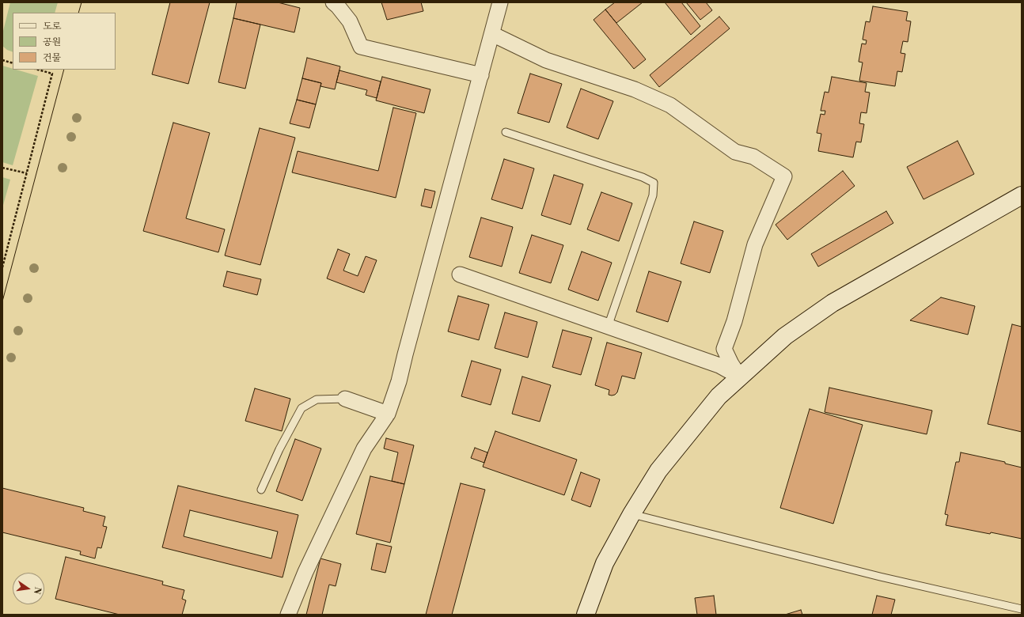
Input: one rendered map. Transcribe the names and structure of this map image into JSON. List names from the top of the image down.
{
  "legend": ["도로", "공원", "건물"],
  "north": "right"
}
